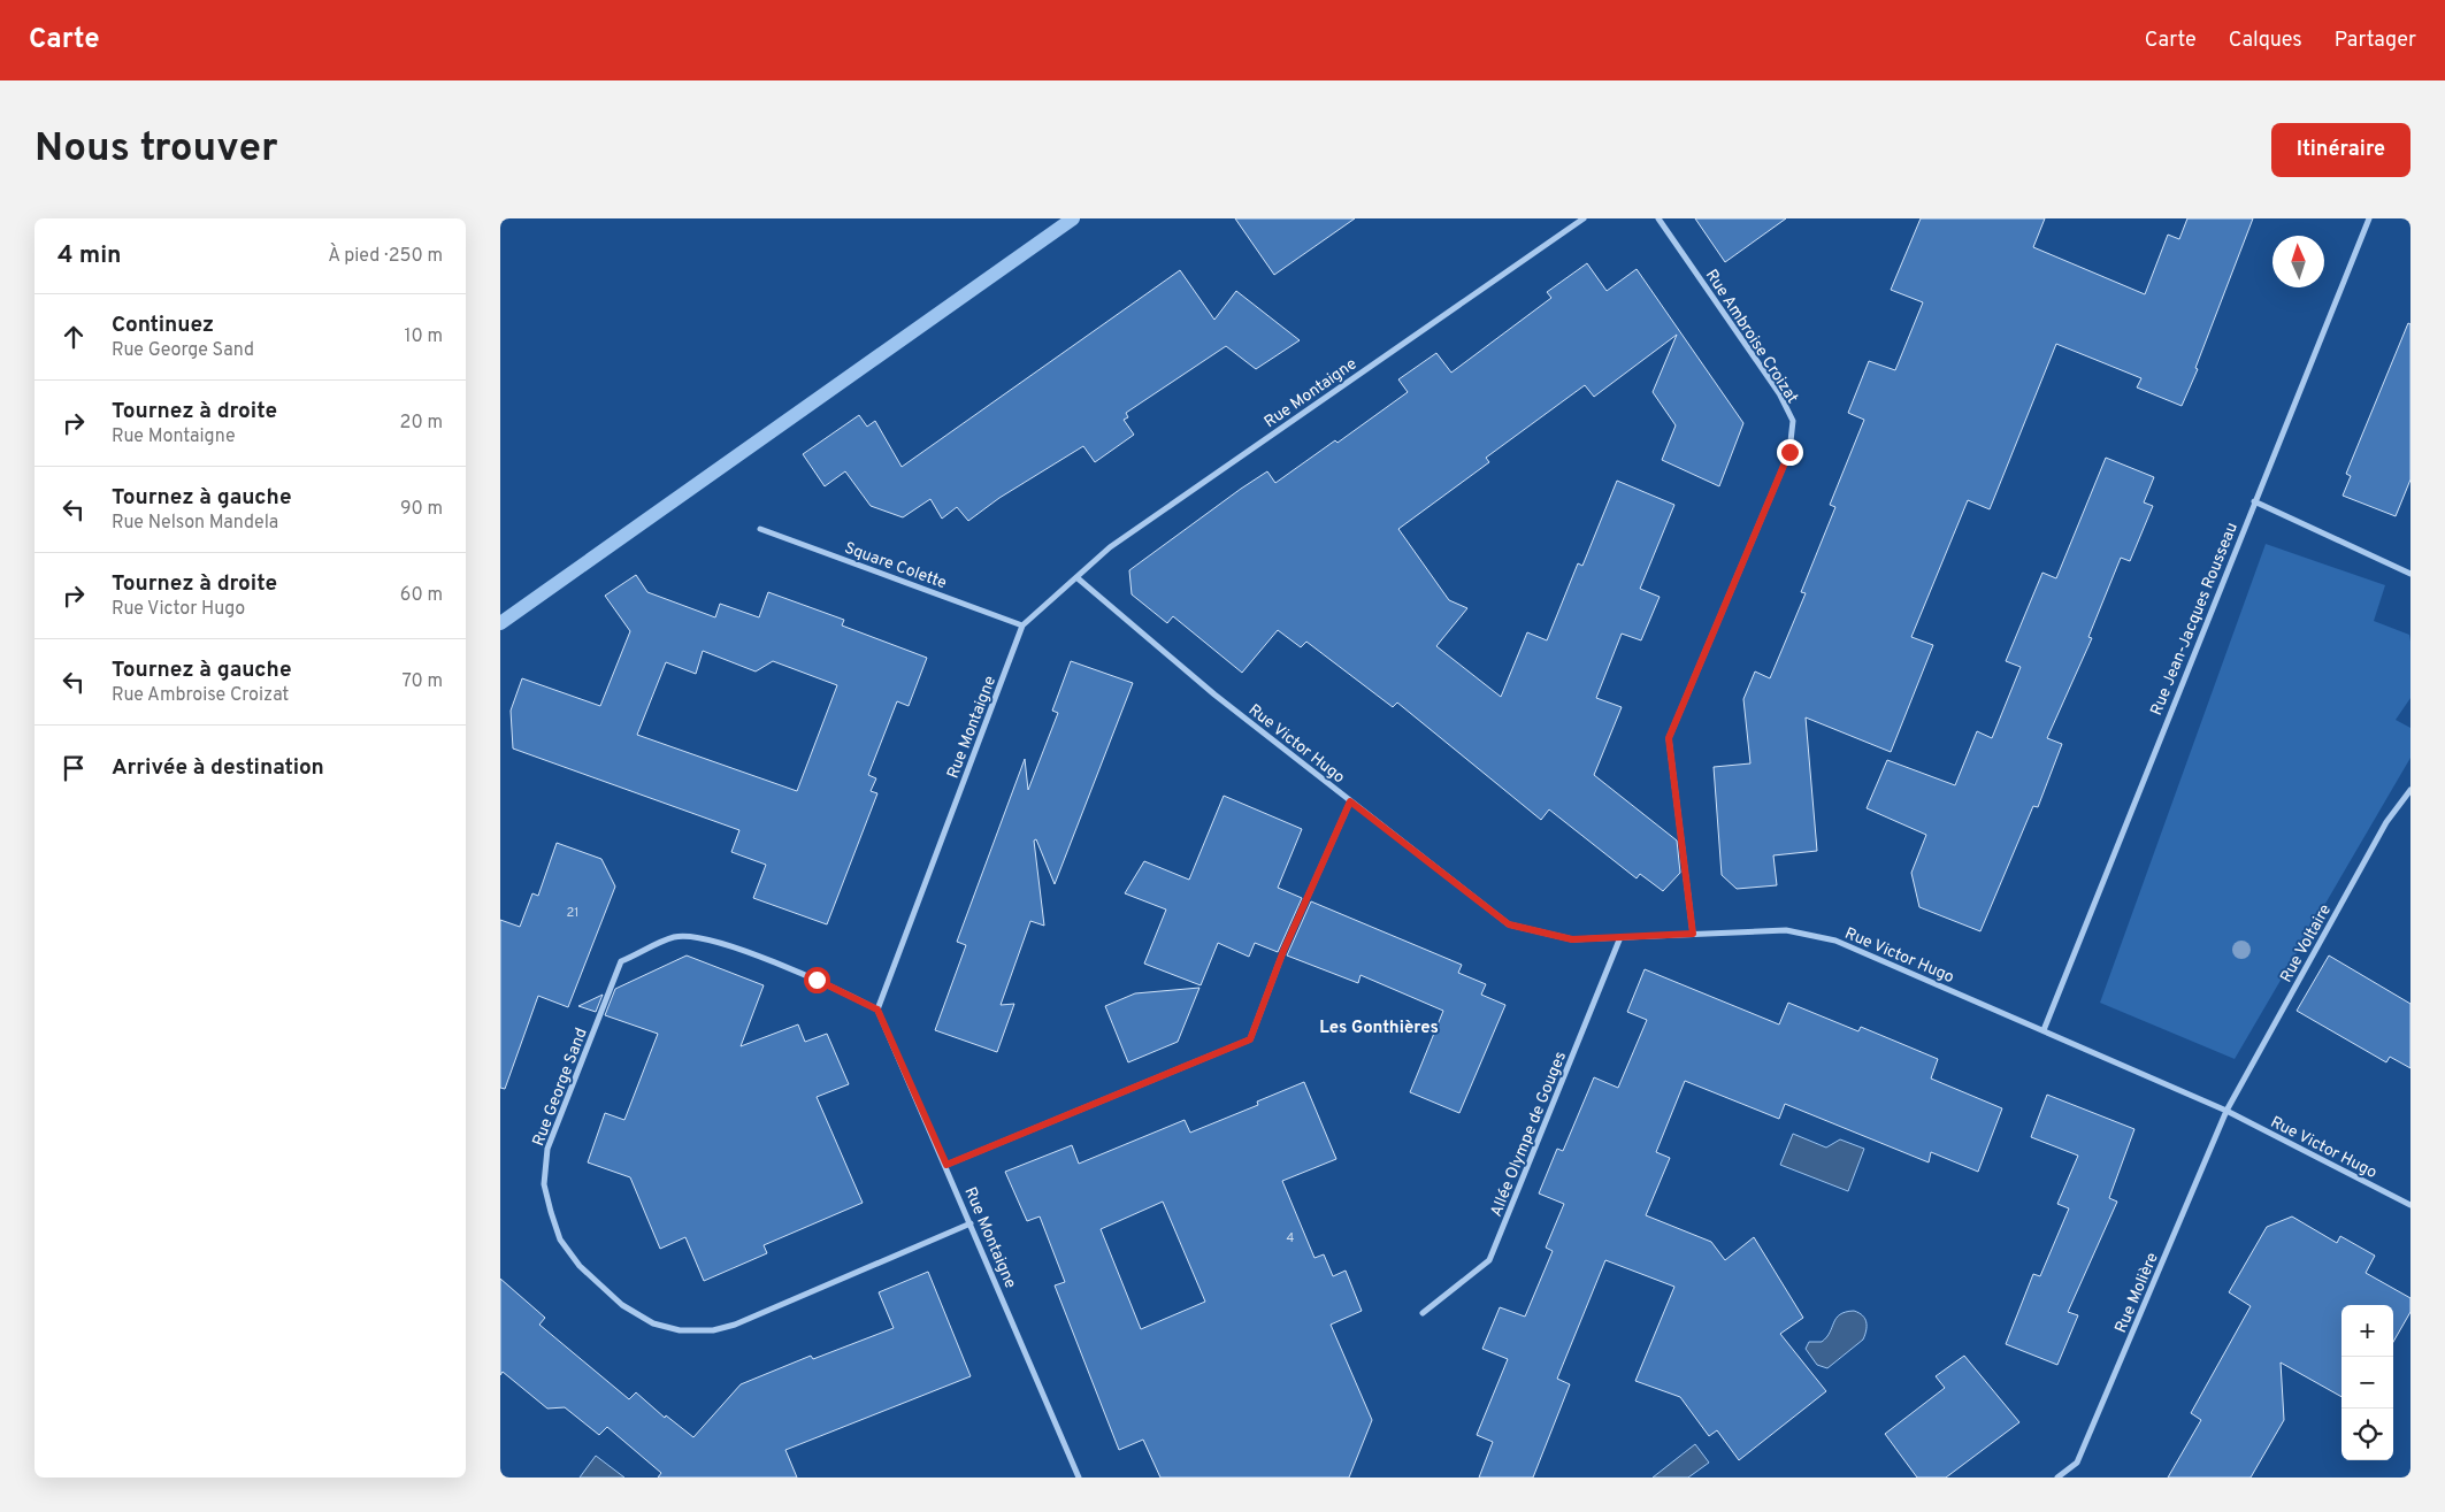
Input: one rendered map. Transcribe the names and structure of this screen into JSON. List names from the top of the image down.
{
  "streets": {
    "street": [
      "Rue Ambroise Croizat",
      "Rue Montaigne",
      "Square Colette",
      "Rue Jean-Jacques Rousseau",
      "Rue Victor Hugo",
      "Rue Voltaire",
      "Rue George Sand",
      "Allée Olympe de Gouges",
      "Rue Molière"
    ]
  },
  "crossings": [
    ["Rue Ambroise Croizat", "Rue Victor Hugo"],
    ["Rue Montaigne", "Square Colette"],
    ["Rue Montaigne", "Rue Victor Hugo"],
    ["Rue Montaigne", "Rue George Sand"],
    ["Rue Jean-Jacques Rousseau", "Rue Victor Hugo"],
    ["Rue Victor Hugo", "Rue Voltaire"],
    ["Rue Victor Hugo", "Allée Olympe de Gouges"],
    ["Rue Victor Hugo", "Rue Molière"],
    ["Rue Voltaire", "Rue Molière"]
  ],
  "districts": ["Les Gonthières"],
  "house_numbers": ["21", "4"],
  "north": "top",
  "page": {
    "header": "Carte",
    "nav": ["Carte", "Calques", "Partager"],
    "buttons": "Itinéraire",
    "title": "Nous trouver",
    "heading": ["4 min", "À pied · 250 m"],
    "list": [
      ["Continuez", "Rue George Sand", "10 m"],
      ["Tournez à droite", "Rue Montaigne", "20 m"],
      ["Tournez à gauche", "Rue Nelson Mandela", "90 m"],
      ["Tournez à droite", "Rue Victor Hugo", "60 m"],
      ["Tournez à gauche", "Rue Ambroise Croizat", "70 m"],
      "Arrivée à destination"
    ],
    "map_buttons": ["+", "−"]
  }
}
